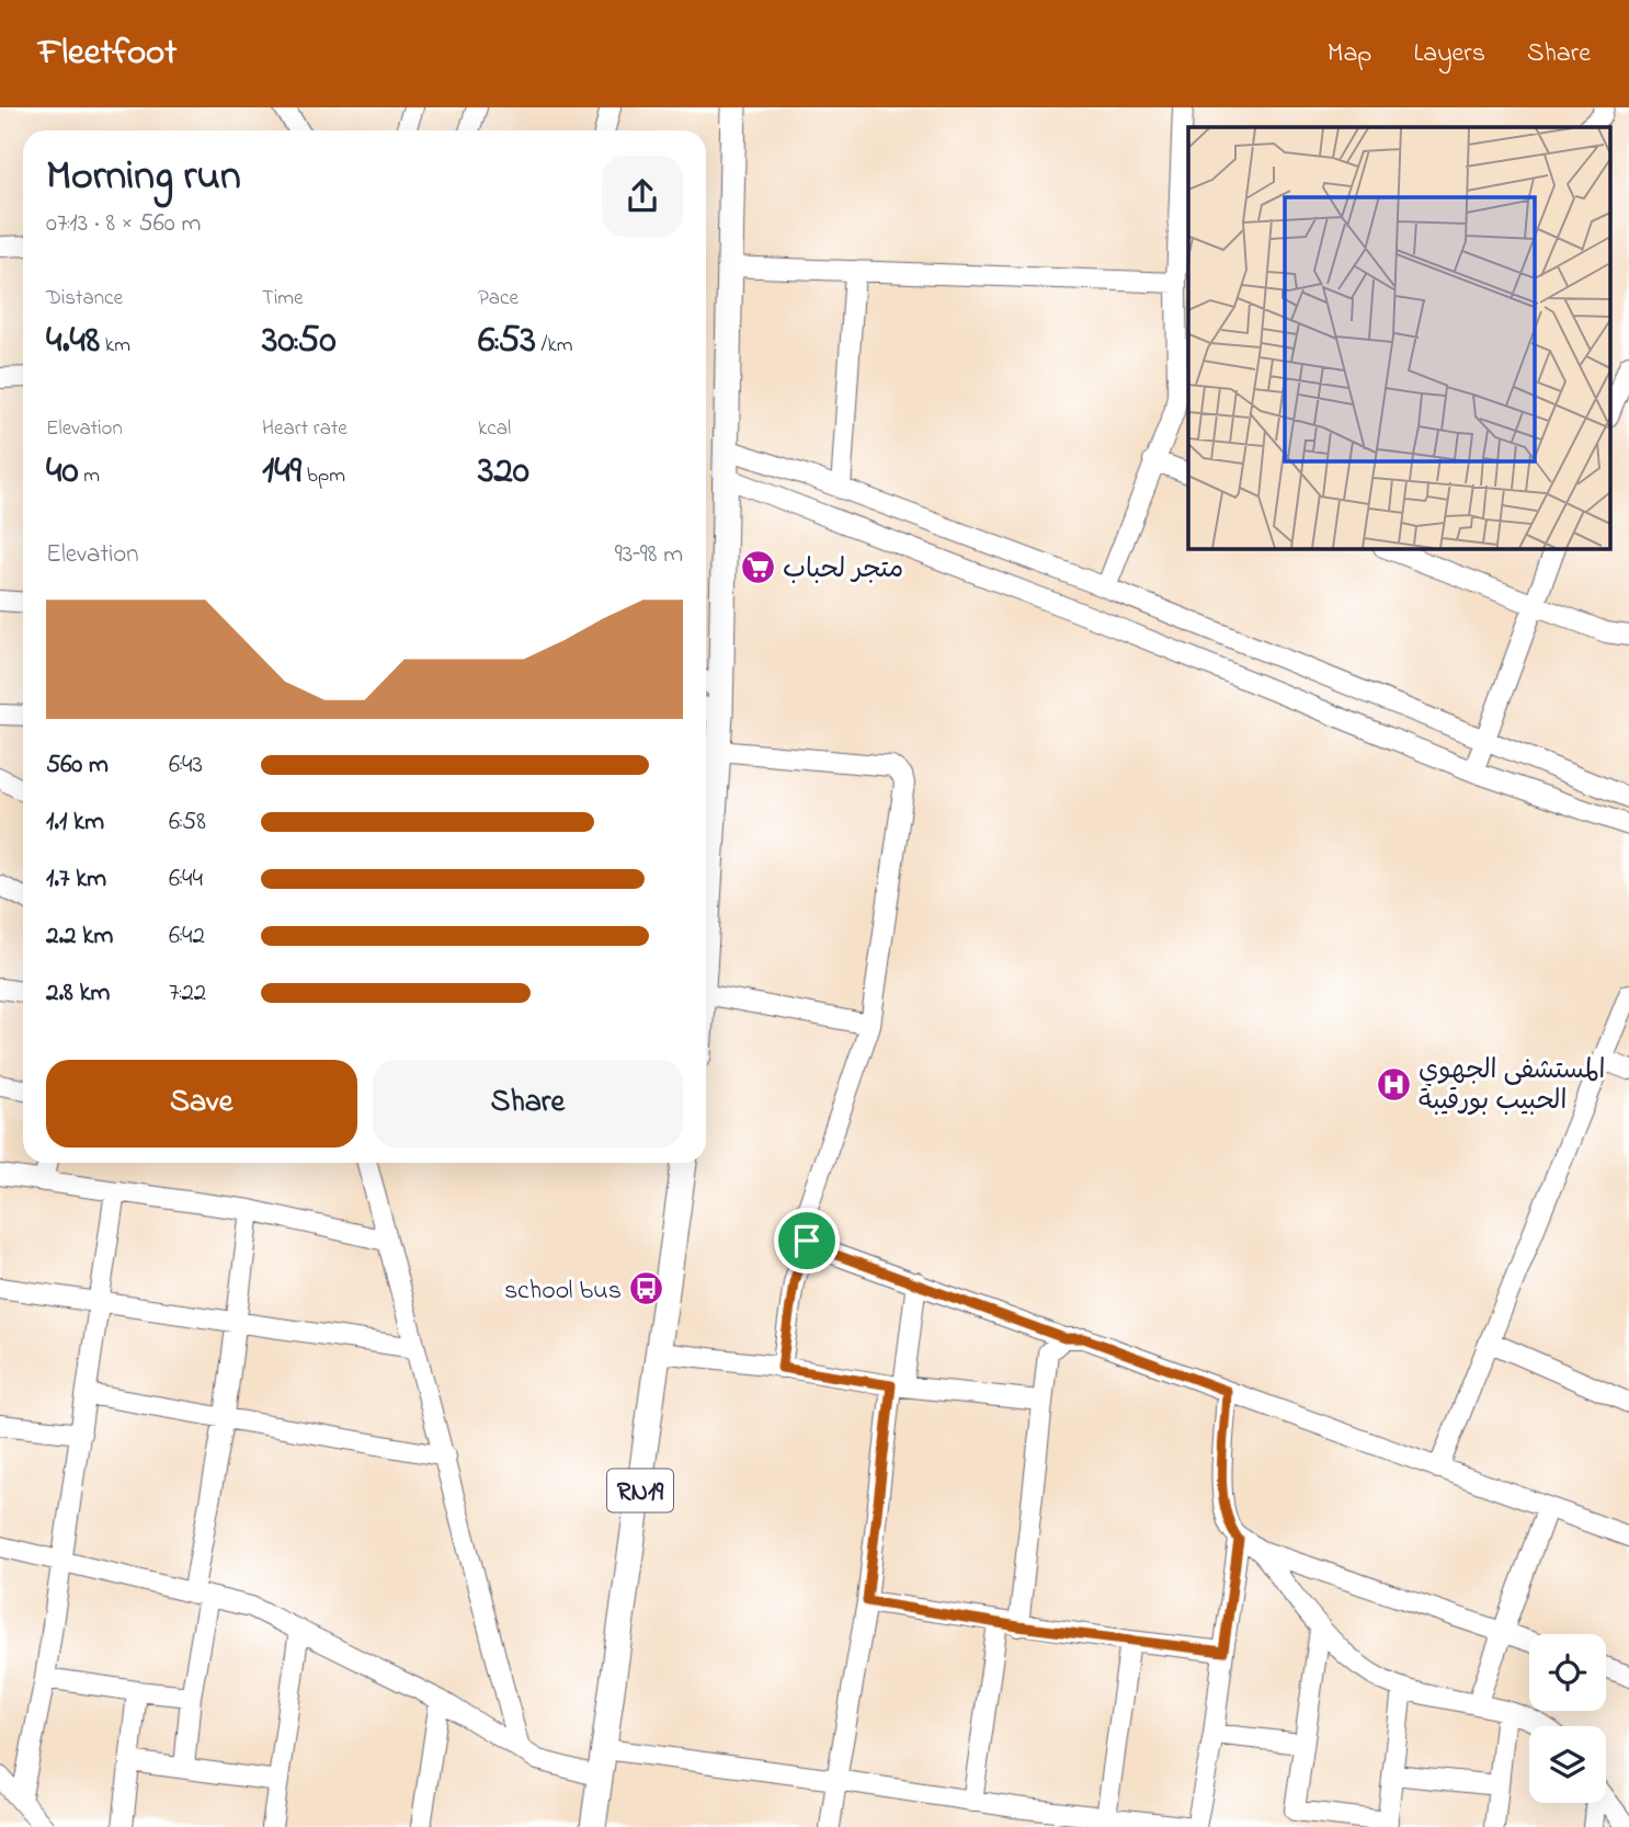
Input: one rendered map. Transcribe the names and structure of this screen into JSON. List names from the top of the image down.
{
  "streets": {
    "main road": ["RN19"]
  },
  "places": {
    "supermarket": ["متجر لحباب"],
    "hospital": ["المستشفى الجهوي الحبيب بورقيبة"],
    "bus stop": ["school bus"]
  },
  "page": {
    "header": "Fleetfoot",
    "nav": ["Map", "Layers", "Share"],
    "heading": ["Morning run", "07:13 · 8 × 560 m"],
    "stats": [
      ["Distance", "4.48 km"],
      ["Time", "30:50"],
      ["Pace", "6:53 /km"],
      ["Elevation", "40 m"],
      ["Heart rate", "149 bpm"],
      ["kcal", "320"]
    ],
    "chart": ["Elevation", "93–98 m"],
    "list": [
      {
        "name": "560 m",
        "note": "6:43"
      },
      {
        "name": "1.1 km",
        "note": "6:58"
      },
      {
        "name": "1.7 km",
        "note": "6:44"
      },
      {
        "name": "2.2 km",
        "note": "6:42"
      },
      {
        "name": "2.8 km",
        "note": "7:22"
      }
    ],
    "buttons": ["Save", "Share"]
  }
}
